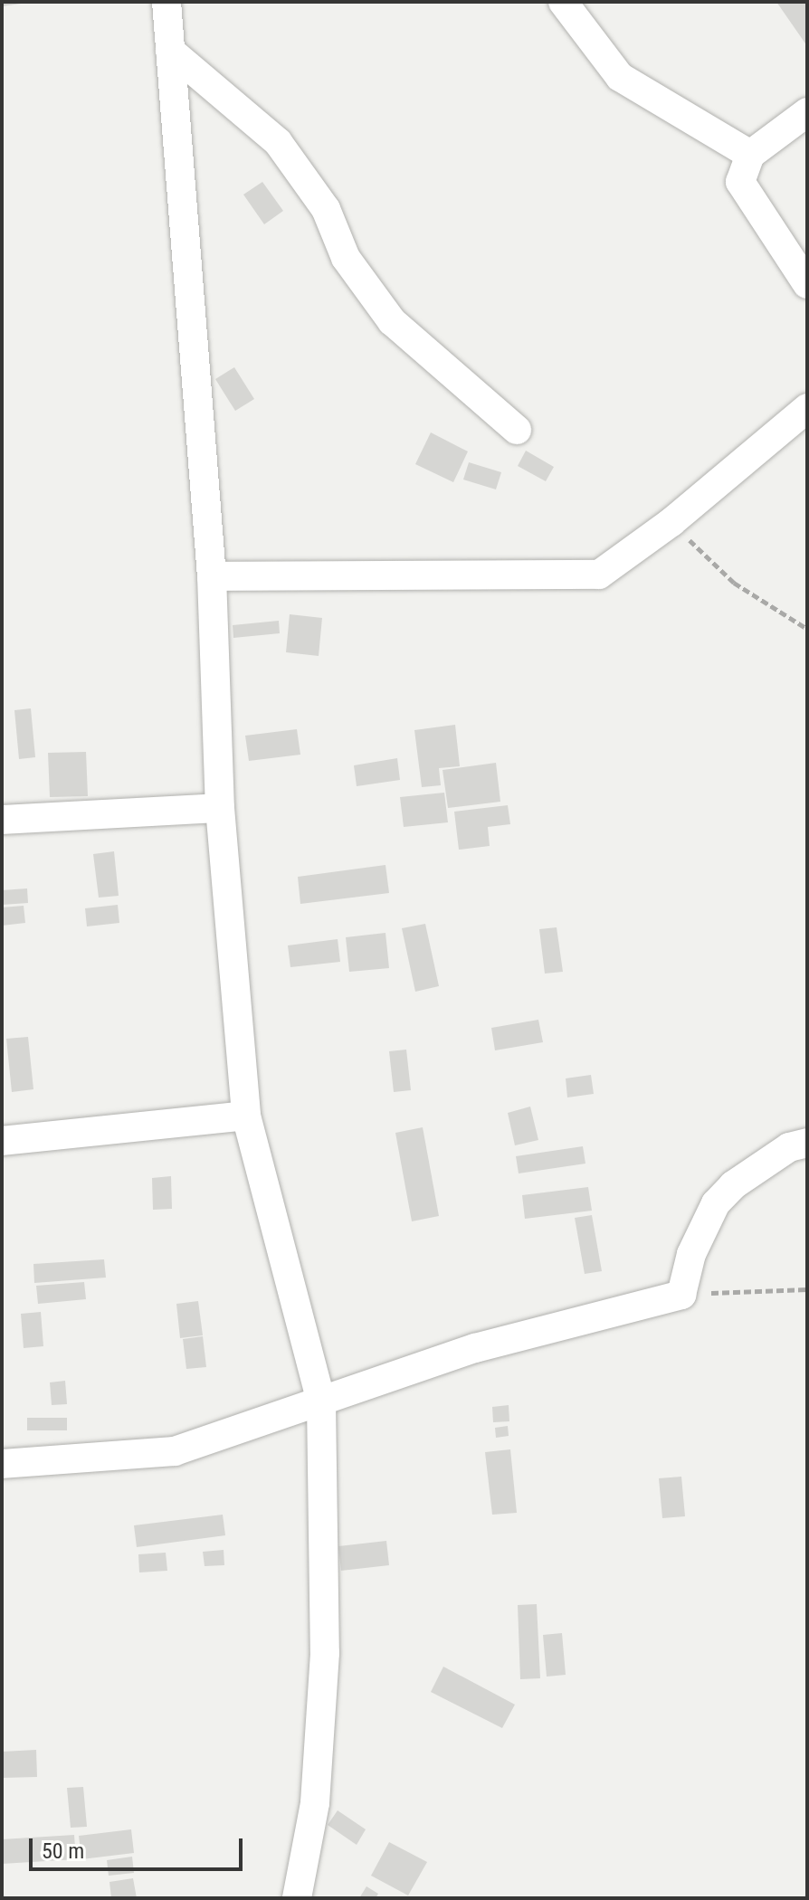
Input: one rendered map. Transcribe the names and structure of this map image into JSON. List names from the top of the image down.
{
  "scale_bar": "50 m"
}
